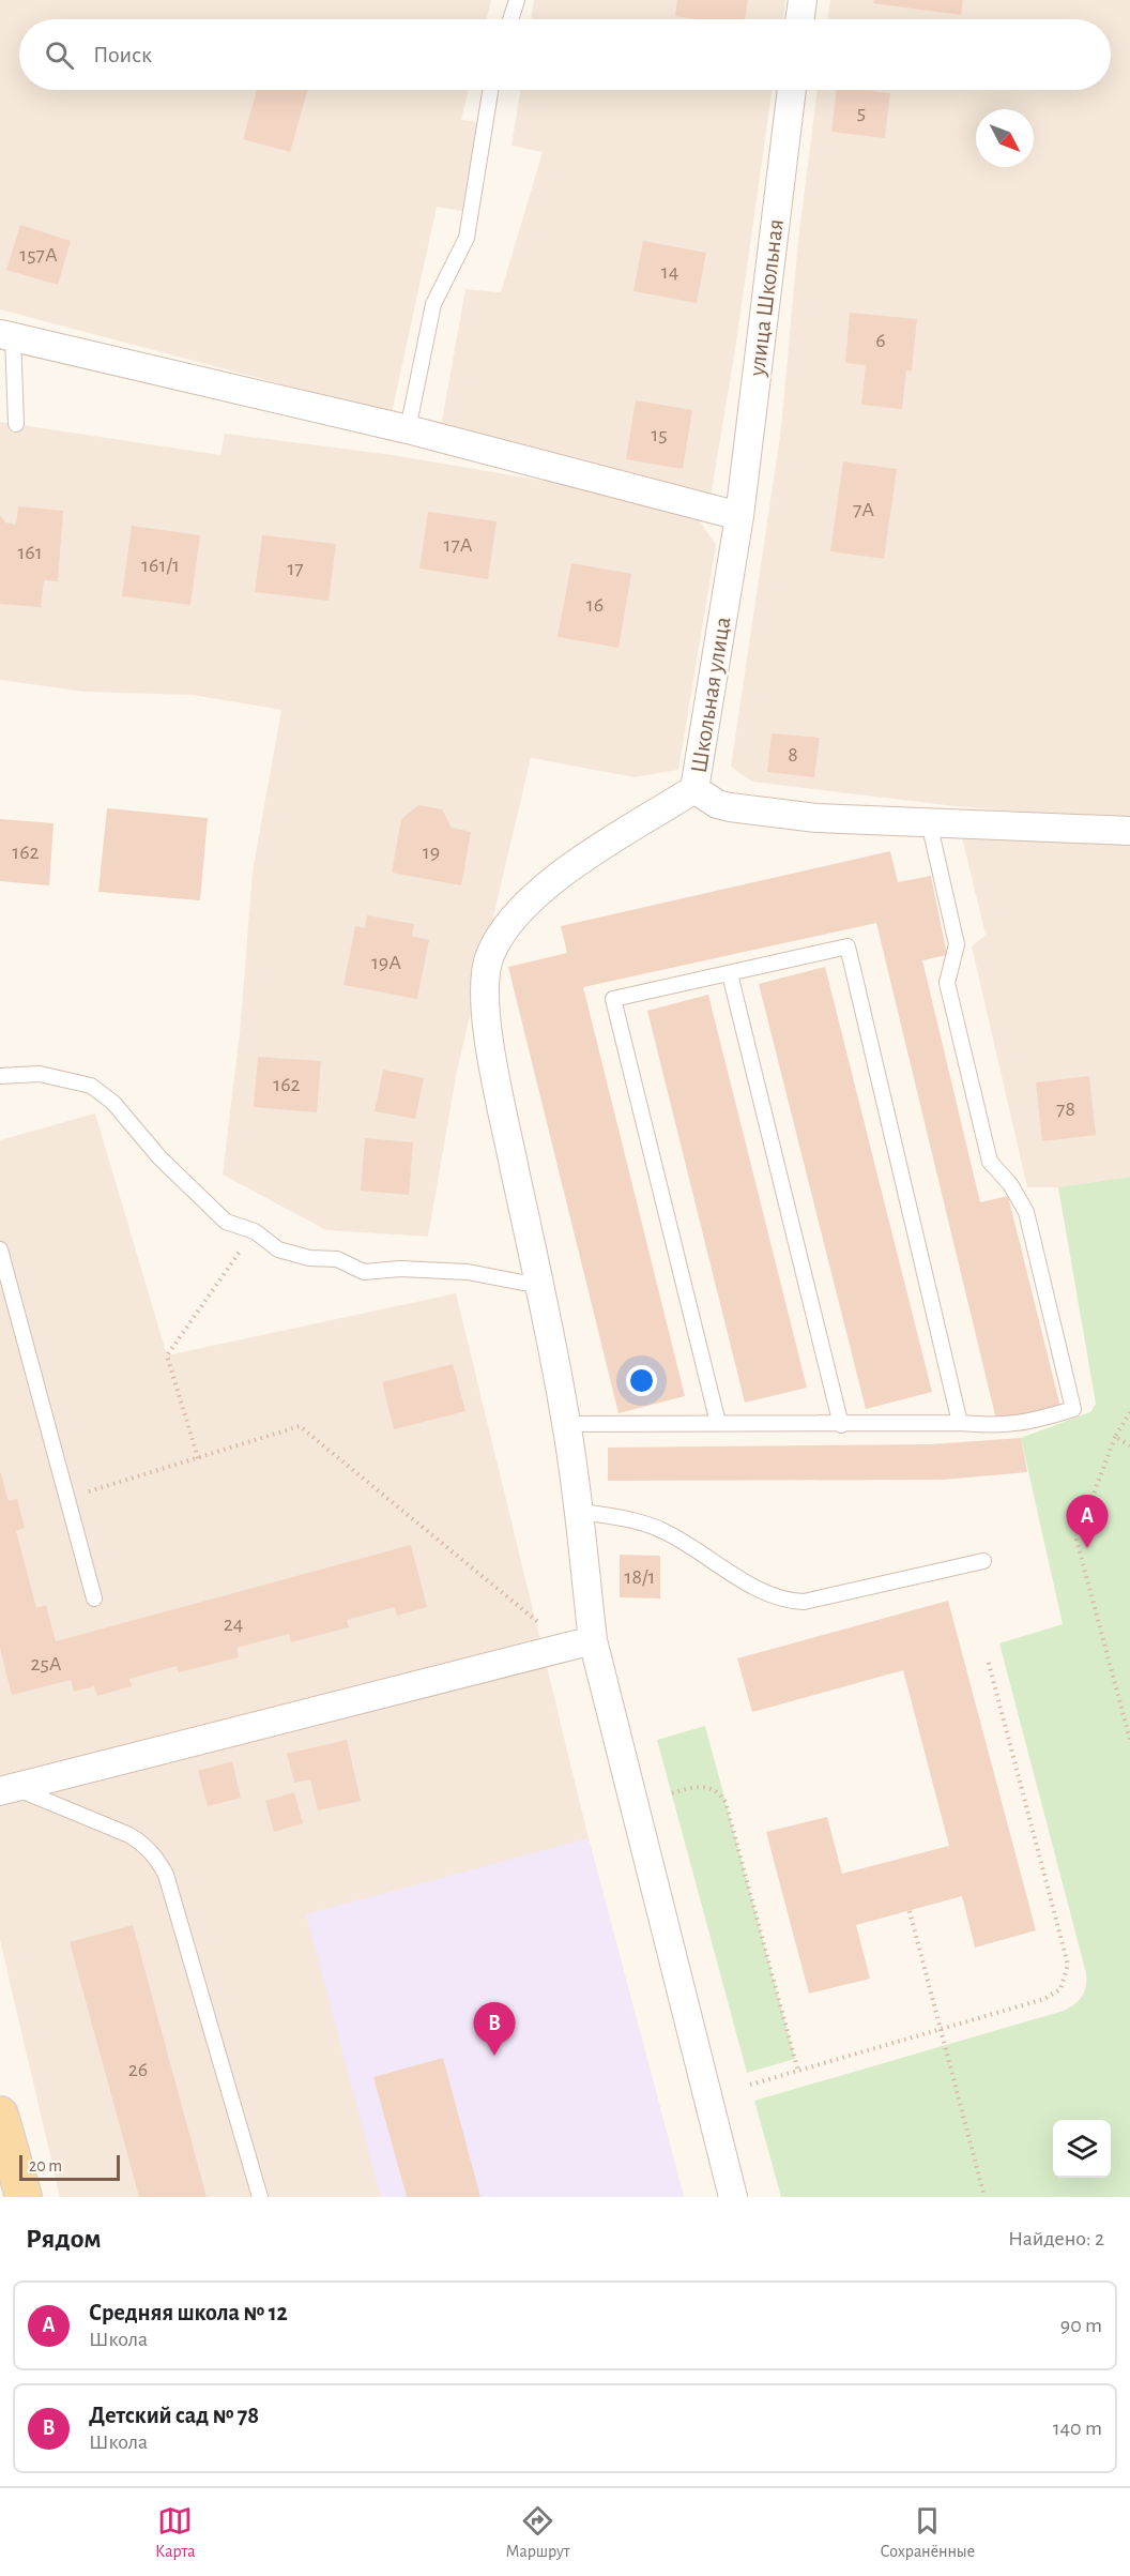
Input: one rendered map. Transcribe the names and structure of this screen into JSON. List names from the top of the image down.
{
  "streets": {
    "street": ["улица Школьная", "Школьная улица"]
  },
  "crossings": [
    ["улица Школьная", "Школьная улица"]
  ],
  "house_numbers": [
    "5",
    "157А",
    "14",
    "6",
    "15",
    "7А",
    "17А",
    "161",
    "161/1",
    "17",
    "16",
    "8",
    "162",
    "19",
    "19А",
    "162",
    "78",
    "18/1",
    "24",
    "25А",
    "26"
  ],
  "scale_bar": "20 m",
  "north": "bottom right",
  "page": {
    "search": "Поиск",
    "pins": ["A", "B"],
    "scale": "20 m",
    "heading": ["Рядом", "Найдено: 2"],
    "list": [
      {
        "mark": "A",
        "name": "Средняя школа № 12",
        "note": "Школа",
        "value": "90 m"
      },
      {
        "mark": "B",
        "name": "Детский сад № 78",
        "note": "Школа",
        "value": "140 m"
      }
    ],
    "nav": ["Карта", "Маршрут", "Сохранённые"]
  }
}
